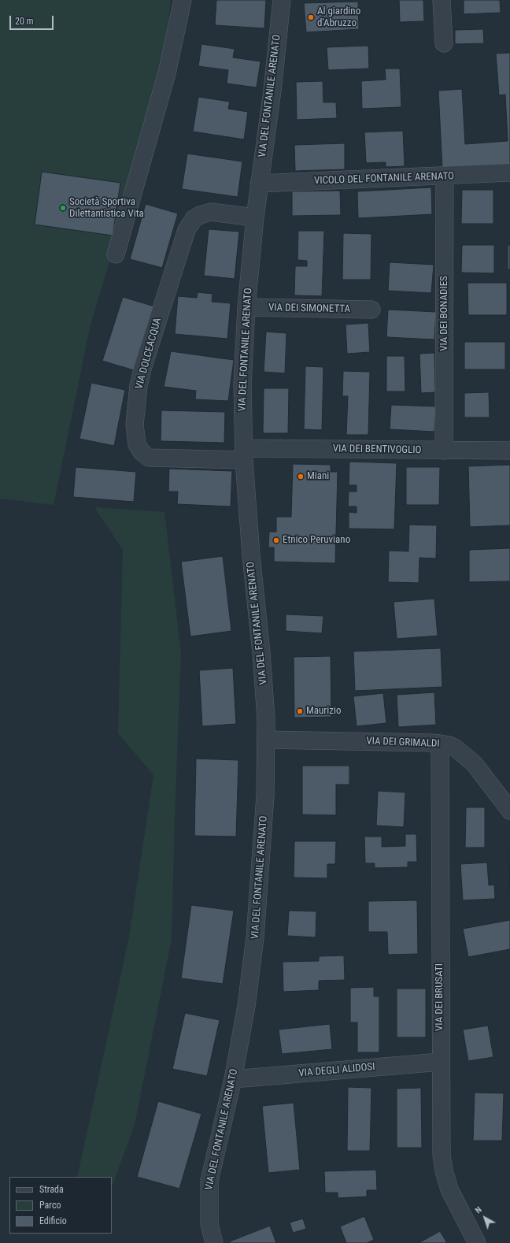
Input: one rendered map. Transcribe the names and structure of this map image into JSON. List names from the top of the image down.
{
  "streets": {
    "street": [
      "VIA DEL FONTANILE ARENATO",
      "VICOLO DEL FONTANILE ARENATO",
      "VIA DEI SIMONETTA",
      "VIA DEI BONADIES",
      "VIA DOLCEACQUA",
      "VIA DEI BENTIVOGLIO",
      "VIA DEI GRIMALDI",
      "VIA DEI BRUSATI",
      "VIA DEGLI ALIDOSI"
    ]
  },
  "crossings": [
    ["VIA DEL FONTANILE ARENATO", "VICOLO DEL FONTANILE ARENATO"],
    ["VIA DEL FONTANILE ARENATO", "VIA DEI SIMONETTA"],
    ["VIA DEL FONTANILE ARENATO", "VIA DOLCEACQUA"],
    ["VIA DEL FONTANILE ARENATO", "VIA DEI BENTIVOGLIO"],
    ["VIA DEL FONTANILE ARENATO", "VIA DEI GRIMALDI"],
    ["VIA DEL FONTANILE ARENATO", "VIA DEGLI ALIDOSI"],
    ["VICOLO DEL FONTANILE ARENATO", "VIA DEI BONADIES"],
    ["VIA DEI BONADIES", "VIA DEI BENTIVOGLIO"],
    ["VIA DOLCEACQUA", "VIA DEI BENTIVOGLIO"],
    ["VIA DEI GRIMALDI", "VIA DEI BRUSATI"],
    ["VIA DEI BRUSATI", "VIA DEGLI ALIDOSI"]
  ],
  "places": [
    "Al giardino d'Abruzzo",
    "Società Sportiva Dilettantistica Vita",
    "Miani",
    "Etnico Peruviano",
    "Maurizio"
  ],
  "legend": ["Strada", "Parco", "Edificio"],
  "scale_bar": "20 m",
  "north": "top left"
}
